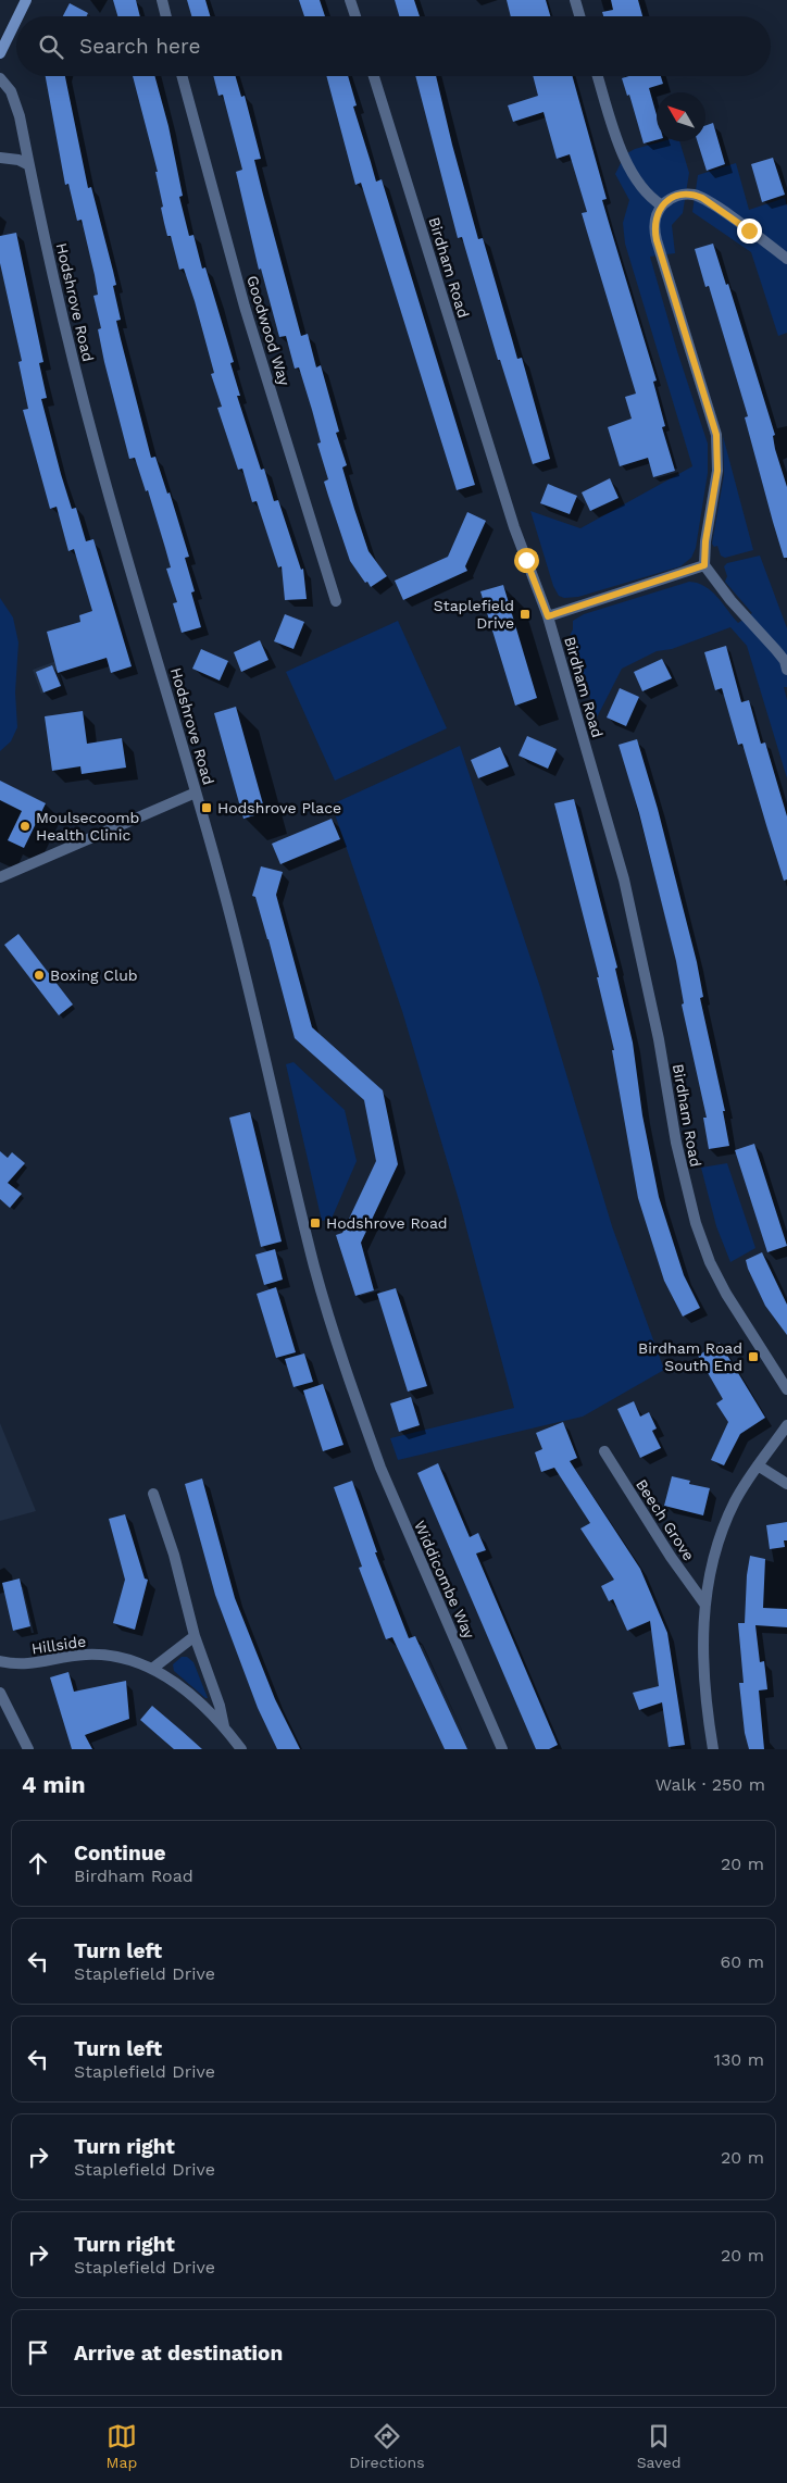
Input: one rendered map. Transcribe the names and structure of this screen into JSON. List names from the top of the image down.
{
  "streets": {
    "street": [
      "Birdham Road",
      "Hodshrove Road",
      "Goodwood Way",
      "Beech Grove",
      "Widdicombe Way",
      "Hillside"
    ]
  },
  "crossings": [
    ["Hodshrove Road", "Widdicombe Way"]
  ],
  "places": {
    "transit": [
      "Staplefield Drive",
      "Hodshrove Place",
      "Hodshrove Road",
      "Birdham Road South End"
    ],
    "other": ["Moulsecoomb Health Clinic", "Boxing Club"]
  },
  "north": "top left",
  "page": {
    "search": "Search here",
    "heading": ["4 min", "Walk · 250 m"],
    "list": [
      ["Continue", "Birdham Road", "20 m"],
      ["Turn left", "Staplefield Drive", "60 m"],
      ["Turn left", "Staplefield Drive", "130 m"],
      ["Turn right", "Staplefield Drive", "20 m"],
      ["Turn right", "Staplefield Drive", "20 m"],
      "Arrive at destination"
    ],
    "nav": ["Map", "Directions", "Saved"]
  }
}
